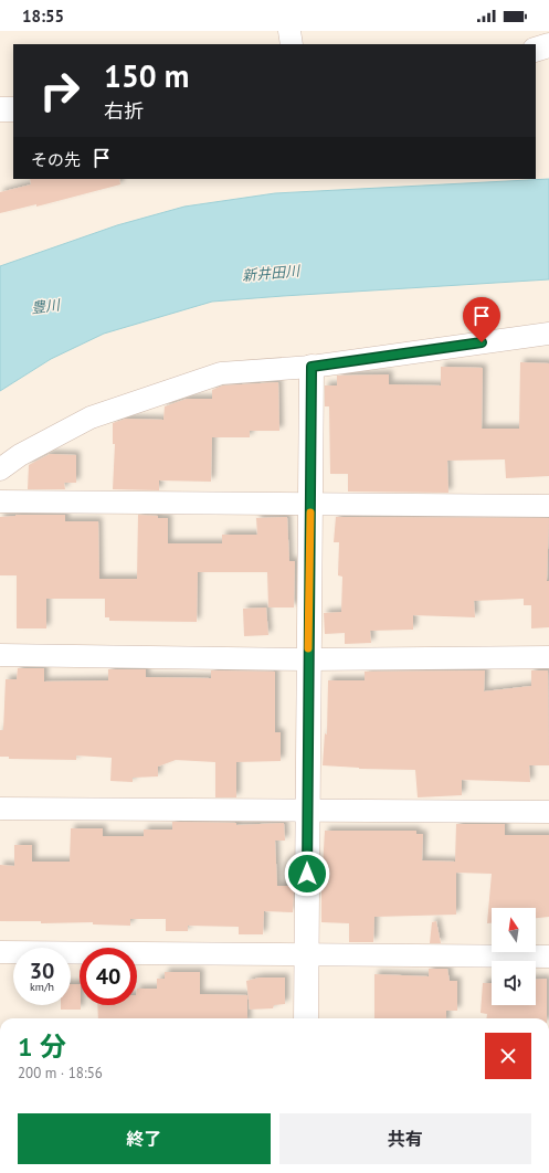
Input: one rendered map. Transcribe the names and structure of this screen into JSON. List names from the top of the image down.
{
  "water": ["新井田川", "豊川"],
  "north": "top",
  "page": {
    "status": "18:55",
    "turn": ["150 m", "右折"],
    "then": "その先",
    "speed": "30 km/h",
    "limit": "40",
    "heading": ["1 分", "200 m · 18:56"],
    "buttons": ["終了", "共有"]
  }
}
